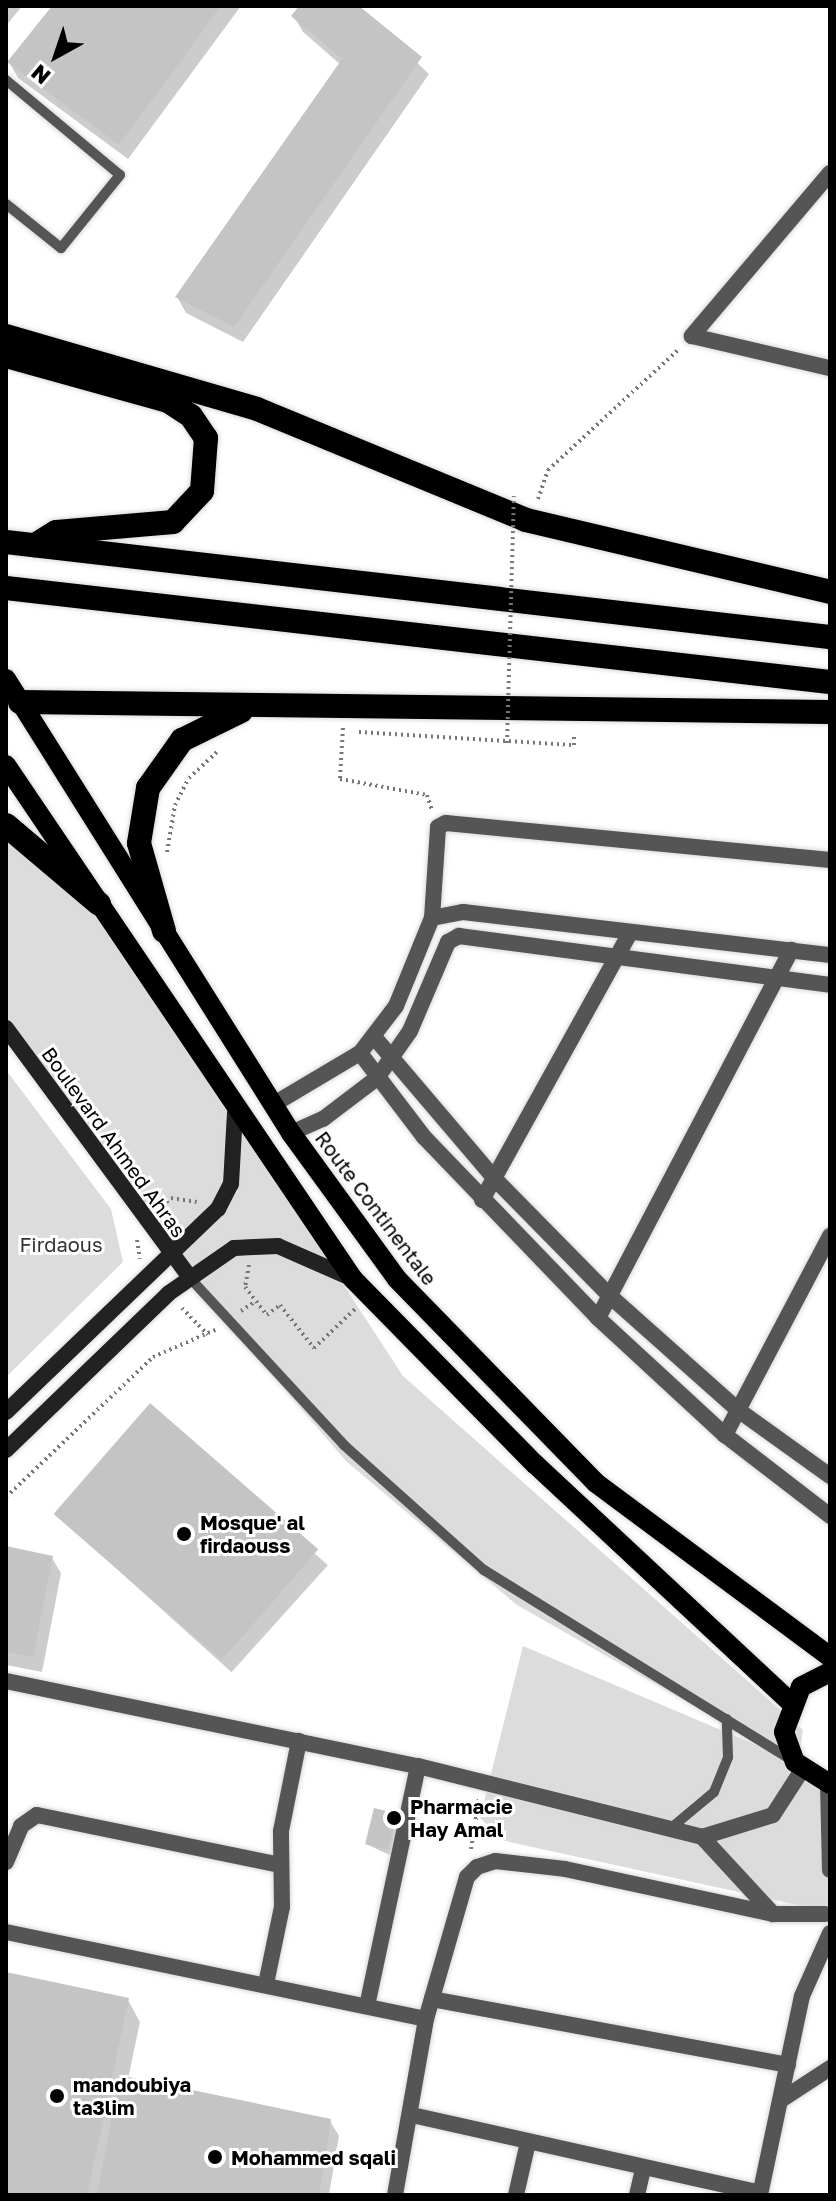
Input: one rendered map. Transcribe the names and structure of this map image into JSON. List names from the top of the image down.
{
  "streets": {
    "main road": ["Route Continentale"],
    "street": ["Boulevard Ahmed Ahras"]
  },
  "parks": ["Firdaous"],
  "places": [
    "Mosque' al firdaouss",
    "Pharmacie Hay Amal",
    "mandoubiya ta3lim",
    "Mohammed sqali"
  ],
  "north": "bottom left"
}
